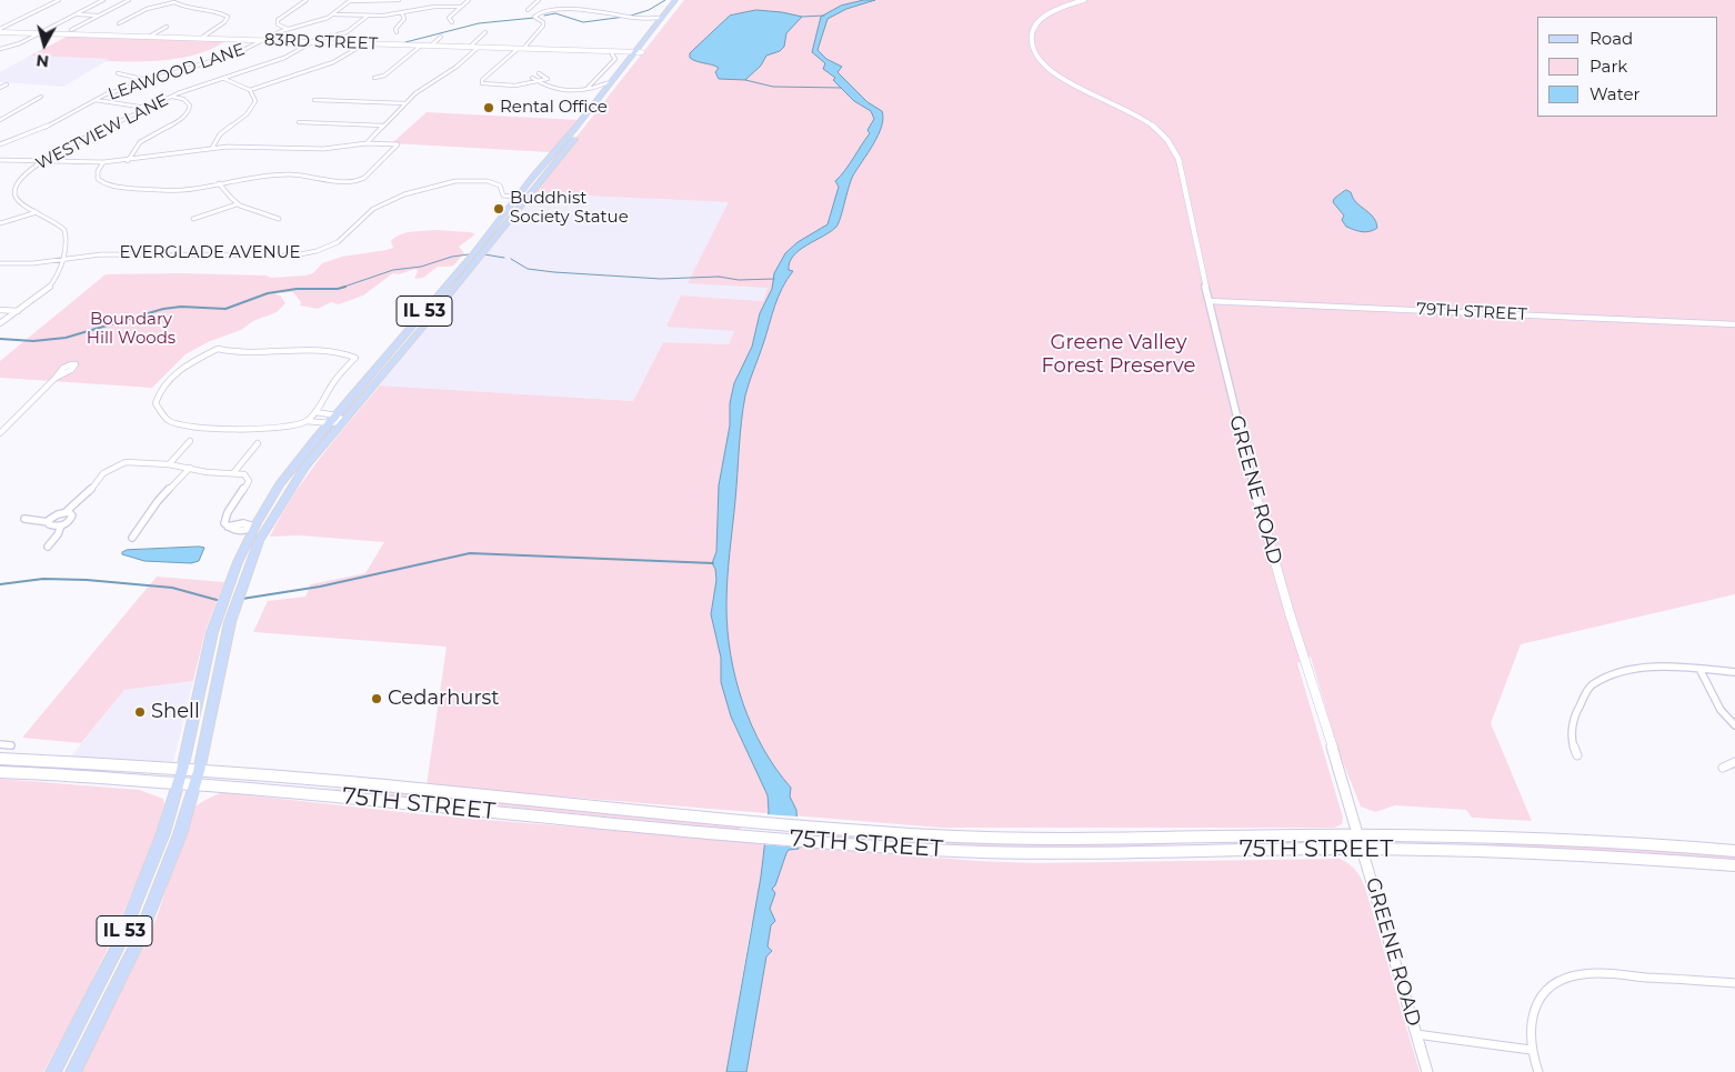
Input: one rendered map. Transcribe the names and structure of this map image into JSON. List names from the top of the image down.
{
  "streets": {
    "main road": ["83RD STREET", "IL 53", "75TH STREET"],
    "street": [
      "LEAWOOD LANE",
      "WESTVIEW LANE",
      "EVERGLADE AVENUE",
      "79TH STREET",
      "GREENE ROAD"
    ]
  },
  "crossings": [
    ["83RD STREET", "LEAWOOD LANE"],
    ["83RD STREET", "WESTVIEW LANE"],
    ["83RD STREET", "IL 53"],
    ["WESTVIEW LANE", "EVERGLADE AVENUE"],
    ["EVERGLADE AVENUE", "IL 53"],
    ["IL 53", "75TH STREET"],
    ["79TH STREET", "GREENE ROAD"],
    ["GREENE ROAD", "75TH STREET"]
  ],
  "parks": ["Boundary Hill Woods", "Greene Valley Forest Preserve"],
  "places": [
    "Rental Office",
    "Buddhist Society Statue",
    "Cedarhurst",
    "Shell"
  ],
  "legend": ["Road", "Park", "Water"],
  "north": "bottom"
}
